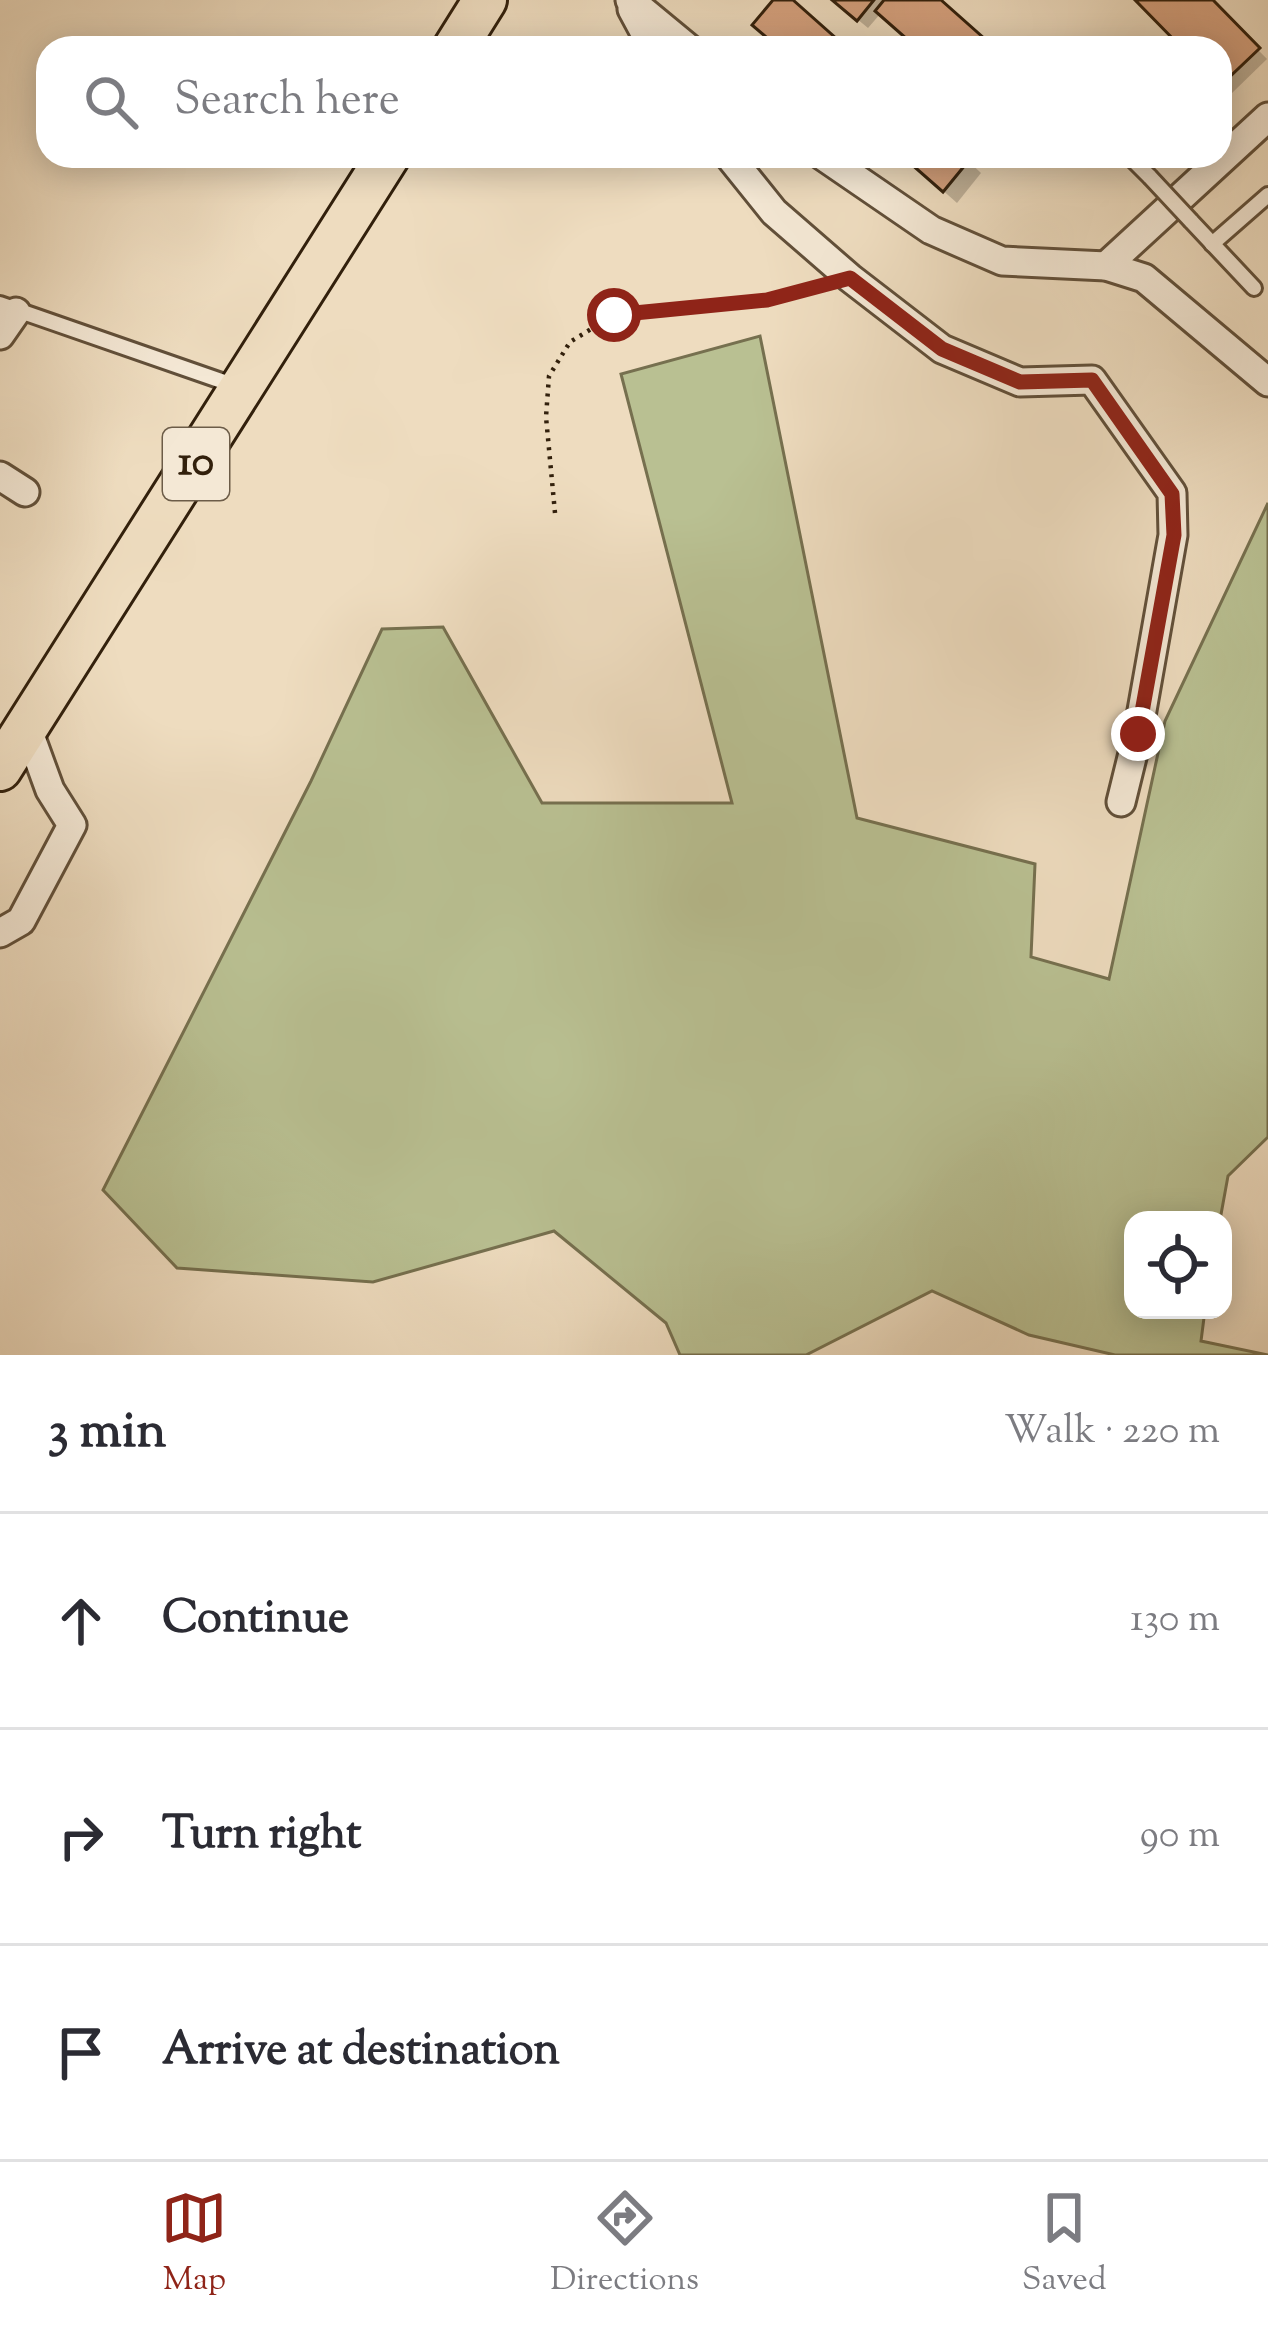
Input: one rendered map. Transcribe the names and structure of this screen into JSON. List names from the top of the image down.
{
  "streets": {
    "main road": ["10"]
  },
  "page": {
    "search": "Search here",
    "heading": ["3 min", "Walk · 220 m"],
    "list": [
      ["Continue", "130 m"],
      ["Turn right", "90 m"],
      "Arrive at destination"
    ],
    "nav": ["Map", "Directions", "Saved"]
  }
}
